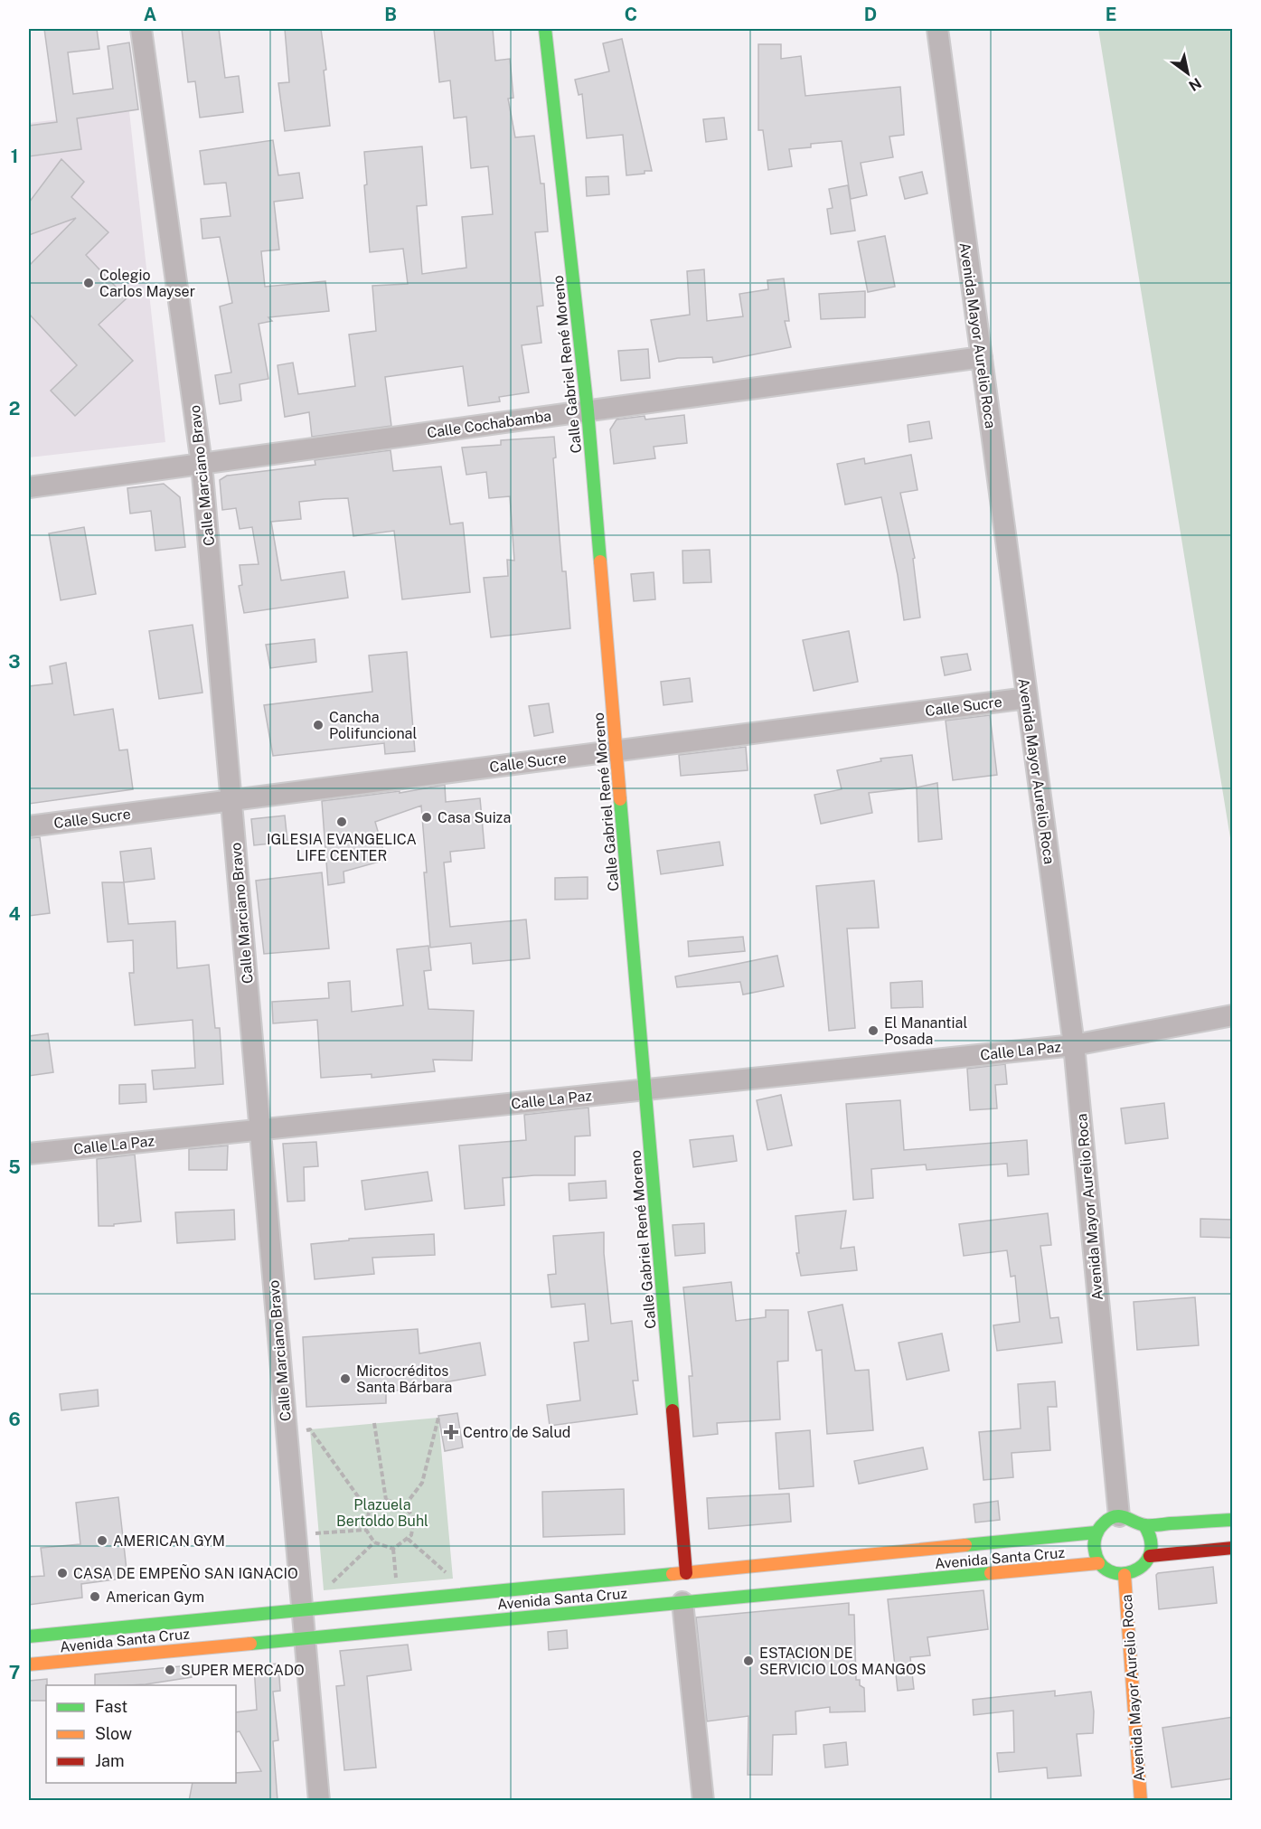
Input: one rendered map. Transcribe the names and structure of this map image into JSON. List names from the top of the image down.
{
  "streets": {
    "main road": ["Avenida Mayor Aurelio Roca", "Calle Gabriel René Moreno", "Avenida Santa Cruz"],
    "street": [
      "Calle Cochabamba",
      "Calle Marciano Bravo",
      "Calle Sucre",
      "Calle La Paz"
    ]
  },
  "crossings": [
    ["Avenida Mayor Aurelio Roca", "Calle Cochabamba"],
    ["Avenida Mayor Aurelio Roca", "Calle Sucre"],
    ["Avenida Mayor Aurelio Roca", "Calle La Paz"],
    ["Avenida Mayor Aurelio Roca", "Avenida Santa Cruz"],
    ["Calle Gabriel René Moreno", "Calle Cochabamba"],
    ["Calle Gabriel René Moreno", "Calle Sucre"],
    ["Calle Gabriel René Moreno", "Calle La Paz"],
    ["Calle Gabriel René Moreno", "Avenida Santa Cruz"],
    ["Calle Cochabamba", "Calle Marciano Bravo"],
    ["Calle Marciano Bravo", "Calle Sucre"],
    ["Calle Marciano Bravo", "Calle La Paz"],
    ["Calle Marciano Bravo", "Avenida Santa Cruz"]
  ],
  "parks": ["Plazuela Bertoldo Buhl"],
  "places": {
    "other": [
      "Colegio Carlos Mayser",
      "Cancha Polifuncional",
      "Casa Suiza",
      "IGLESIA EVANGELICA LIFE CENTER",
      "El Manantial Posada",
      "Microcréditos Santa Bárbara",
      "AMERICAN GYM",
      "CASA DE EMPEÑO SAN IGNACIO",
      "American Gym",
      "ESTACION DE SERVICIO LOS MANGOS",
      "SUPER MERCADO"
    ],
    "health": ["Centro de Salud"]
  },
  "legend": ["Fast", "Slow", "Jam"],
  "north": "bottom right",
  "grid": {
    "columns": [
      "A",
      "B",
      "C",
      "D",
      "E"
    ],
    "rows": [
      "1",
      "2",
      "3",
      "4",
      "5",
      "6",
      "7"
    ]
  }
}
